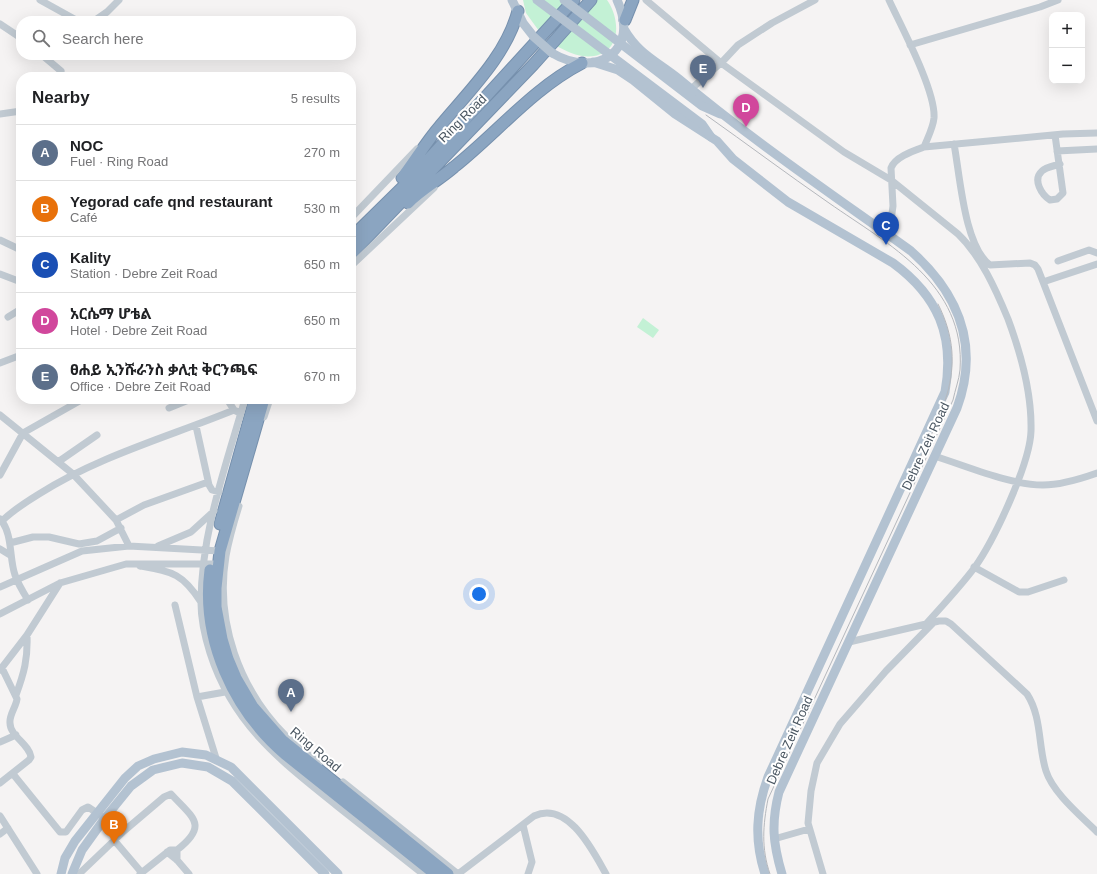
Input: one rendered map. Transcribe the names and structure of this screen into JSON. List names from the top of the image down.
{
  "streets": {
    "highway": ["Ring Road"],
    "main road": ["Debre Zeit Road"]
  },
  "page": {
    "map_buttons": ["+", "−"],
    "search": "Search here",
    "pins": [
      "E",
      "D",
      "C",
      "A",
      "B"
    ],
    "heading": ["Nearby", "5 results"],
    "list": [
      {
        "mark": "A",
        "name": "NOC",
        "note": "Fuel · Ring Road",
        "value": "270 m"
      },
      {
        "mark": "B",
        "name": "Yegorad cafe qnd restaurant",
        "note": "Café",
        "value": "530 m"
      },
      {
        "mark": "C",
        "name": "Kality",
        "note": "Station · Debre Zeit Road",
        "value": "650 m"
      },
      {
        "mark": "D",
        "name": "አርሴማ ሆቴል",
        "note": "Hotel · Debre Zeit Road",
        "value": "650 m"
      },
      {
        "mark": "E",
        "name": "ፀሐይ ኢንሹራንስ ቃሊቲ ቅርንጫፍ",
        "note": "Office · Debre Zeit Road",
        "value": "670 m"
      }
    ]
  }
}
